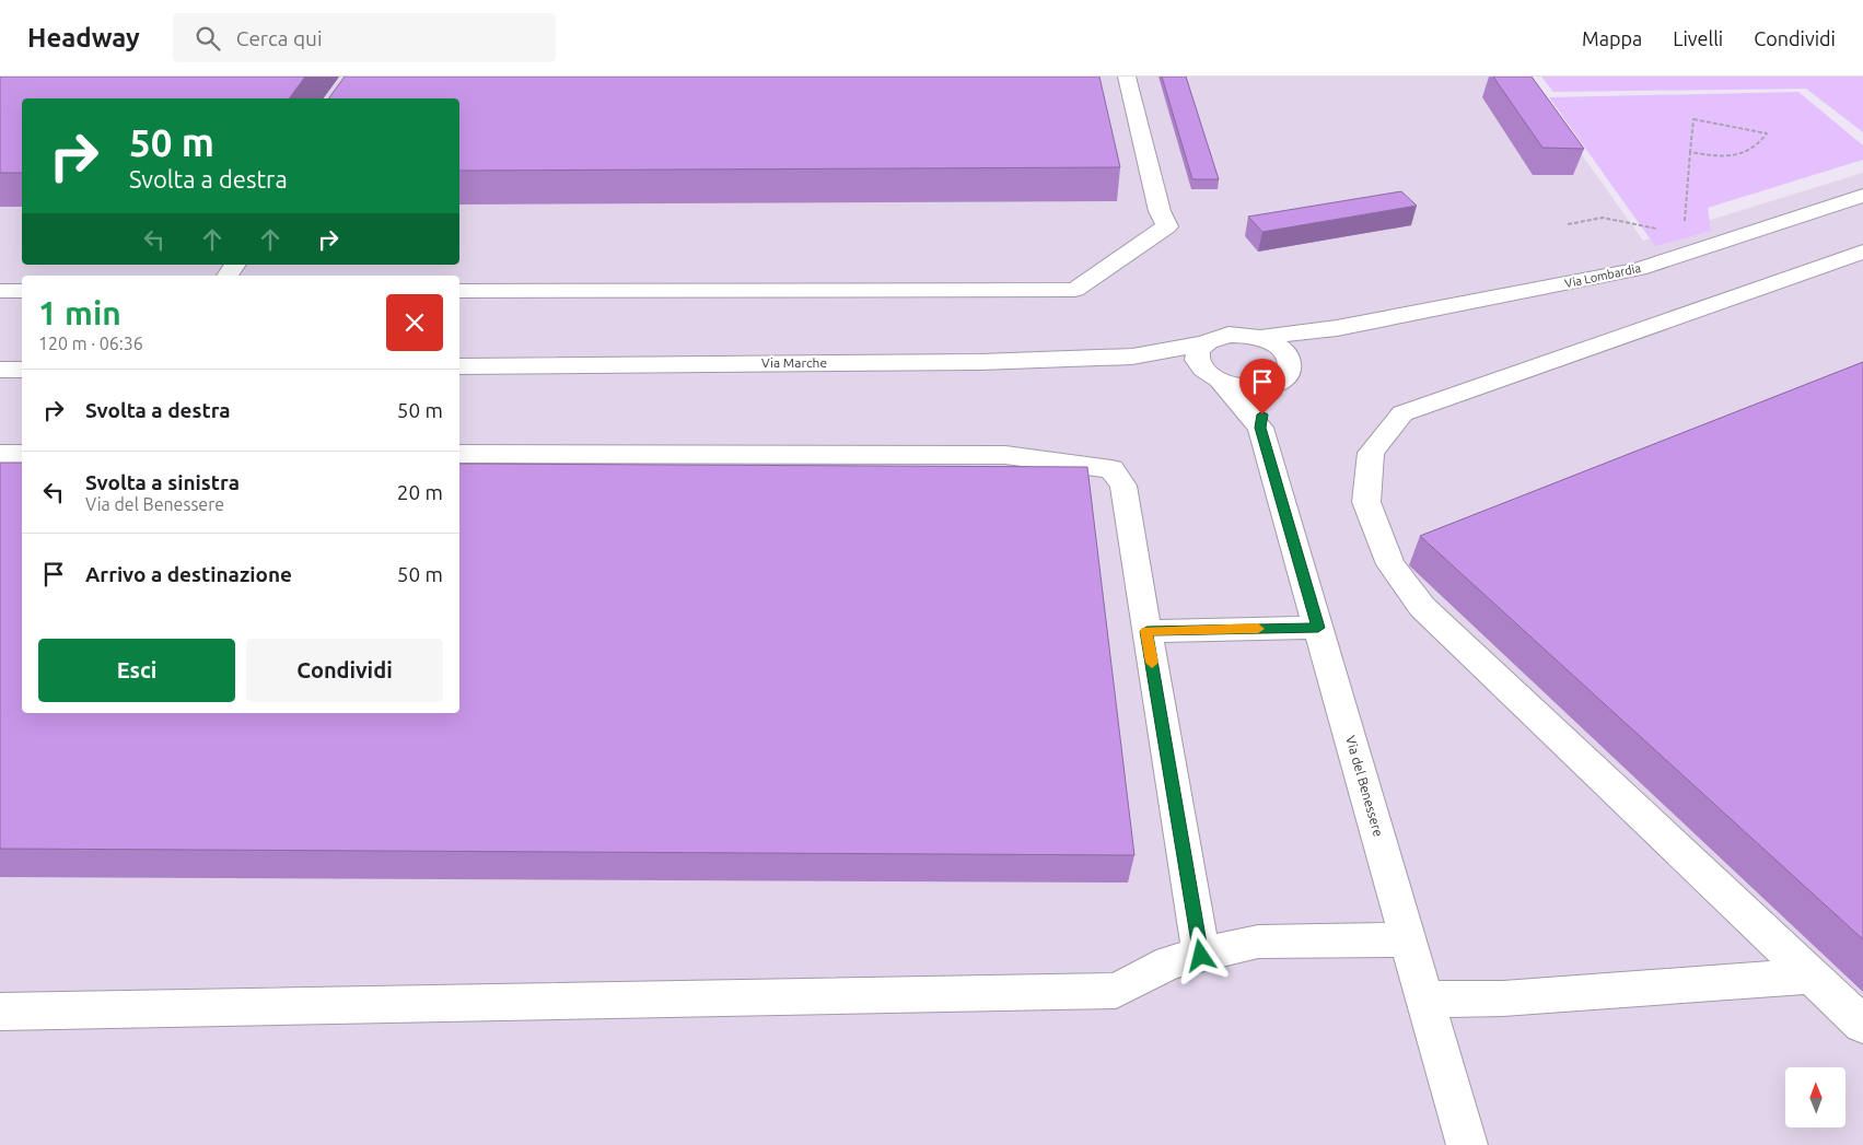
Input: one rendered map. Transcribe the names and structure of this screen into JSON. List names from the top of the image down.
{
  "streets": {
    "street": ["Via Lombardia", "Via Marche", "Via del Benessere"]
  },
  "crossings": [
    ["Via Lombardia", "Via Marche"]
  ],
  "north": "top",
  "page": {
    "header": "Headway",
    "search": "Cerca qui",
    "nav": ["Mappa", "Livelli", "Condividi"],
    "turn": ["50 m", "Svolta a destra"],
    "heading": ["1 min", "120 m · 06:36"],
    "list": [
      {
        "name": "Svolta a destra",
        "value": "50 m"
      },
      {
        "name": "Svolta a sinistra",
        "note": "Via del Benessere",
        "value": "20 m"
      },
      {
        "name": "Arrivo a destinazione",
        "value": "50 m"
      }
    ],
    "buttons": ["Esci", "Condividi"]
  }
}
